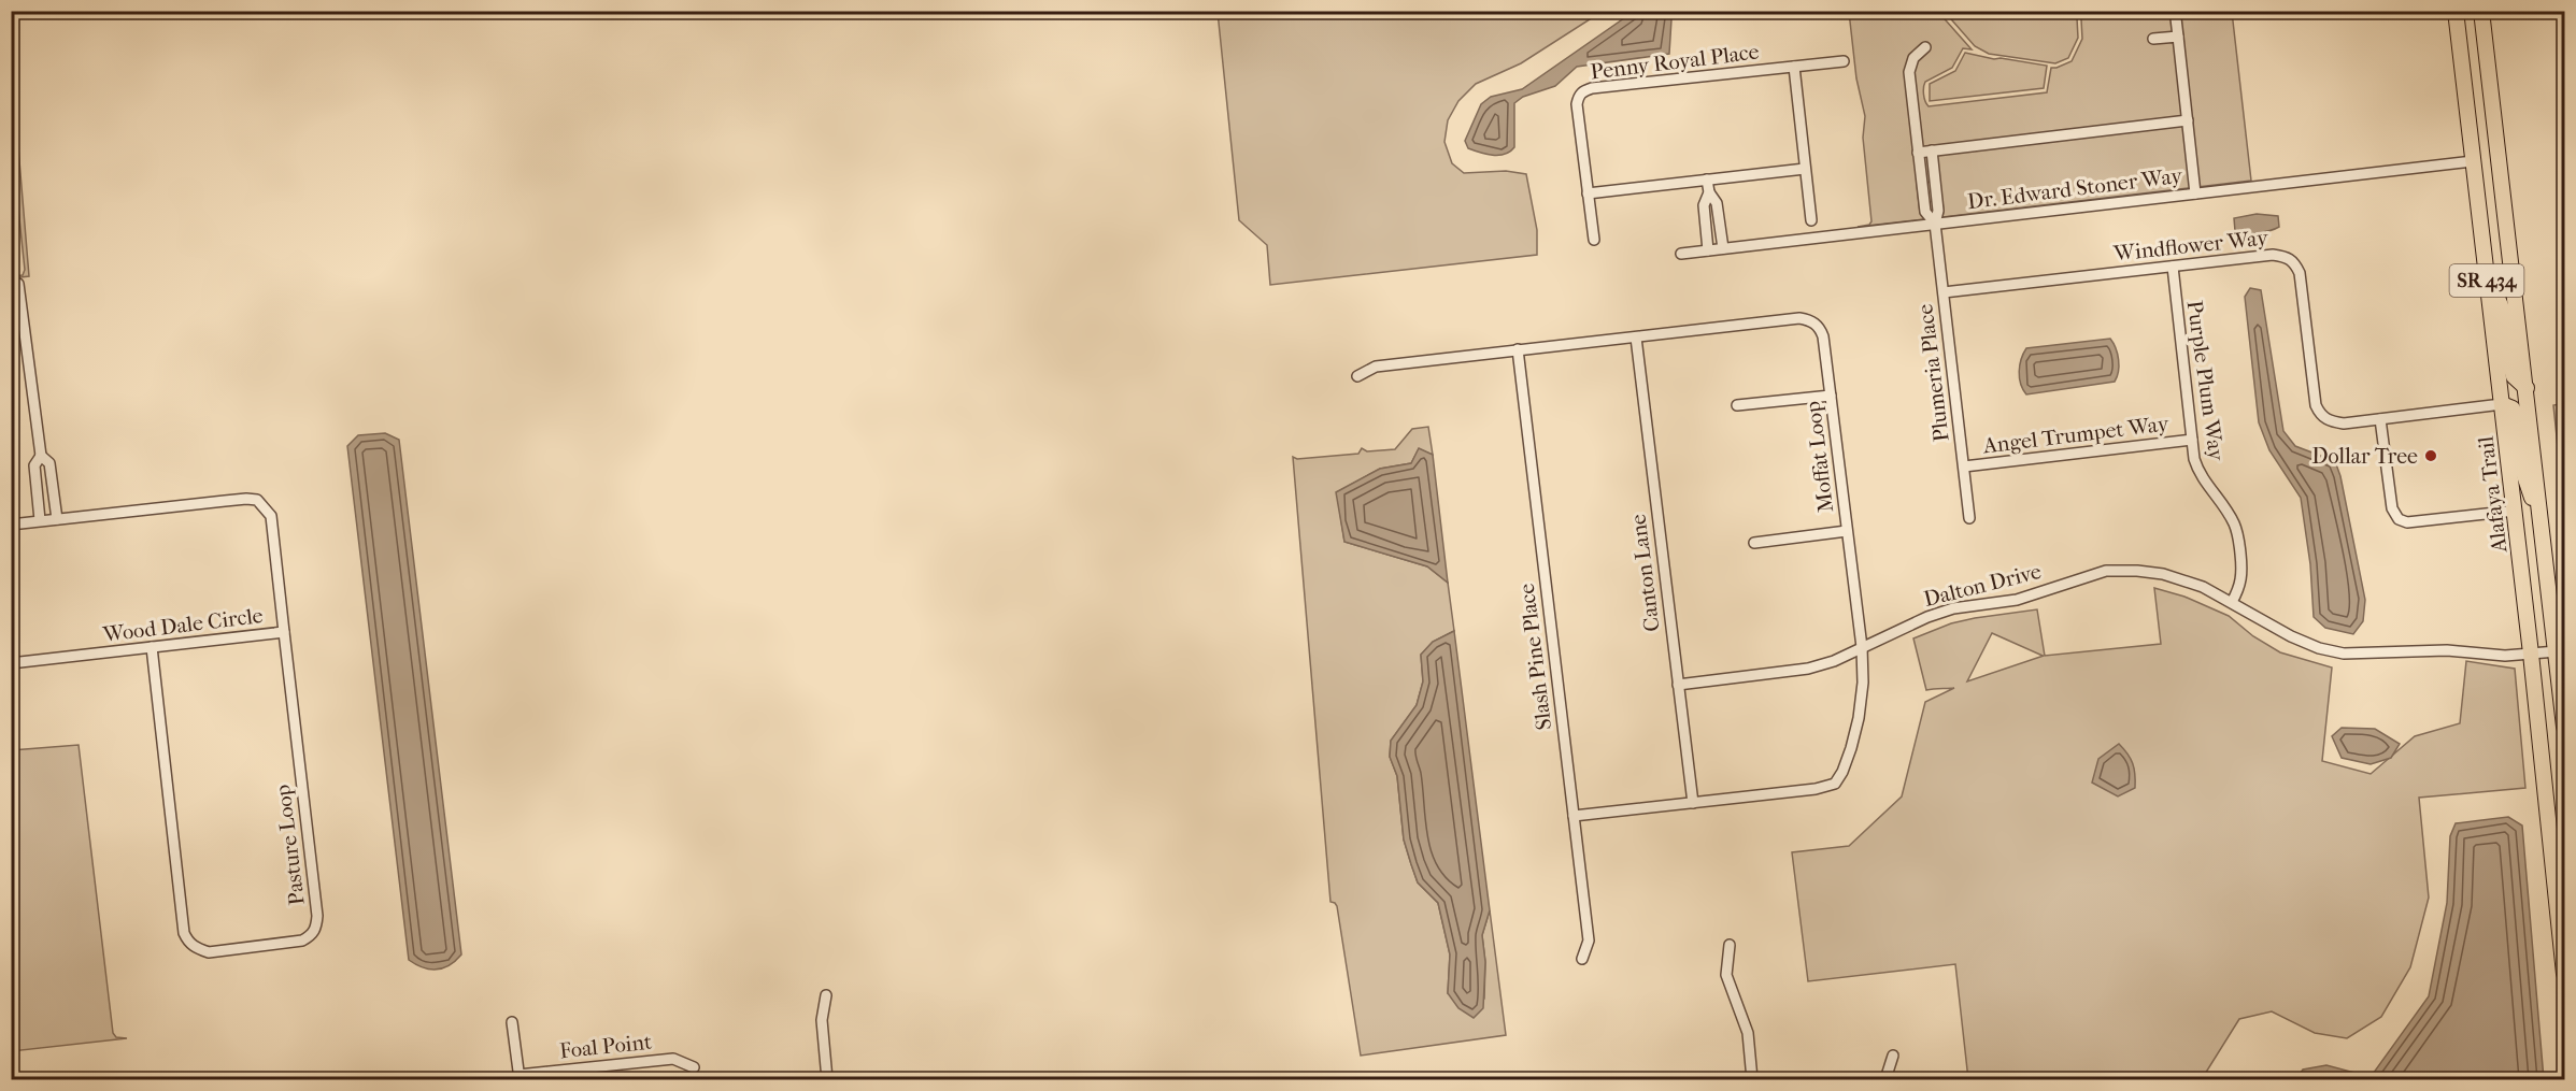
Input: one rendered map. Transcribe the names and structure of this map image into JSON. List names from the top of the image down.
{
  "streets": {
    "main road": ["SR 434", "Alafaya Trail"],
    "street": [
      "Penny Royal Place",
      "Dr. Edward Stoner Way",
      "Windflower Way",
      "Plumeria Place",
      "Purple Plum Way",
      "Angel Trumpet Way",
      "Moffat Loop",
      "Canton Lane",
      "Dalton Drive",
      "Wood Dale Circle",
      "Slash Pine Place",
      "Pasture Loop",
      "Foal Point"
    ]
  },
  "crossings": [
    ["Dr. Edward Stoner Way", "Plumeria Place"],
    ["Dr. Edward Stoner Way", "Alafaya Trail"],
    ["Windflower Way", "Plumeria Place"],
    ["Windflower Way", "Purple Plum Way"],
    ["Windflower Way", "Alafaya Trail"],
    ["SR 434", "Dalton Drive"],
    ["Plumeria Place", "Angel Trumpet Way"],
    ["Purple Plum Way", "Angel Trumpet Way"],
    ["Purple Plum Way", "Dalton Drive"],
    ["Moffat Loop", "Canton Lane"],
    ["Moffat Loop", "Dalton Drive"],
    ["Moffat Loop", "Slash Pine Place"],
    ["Alafaya Trail", "Dalton Drive"],
    ["Canton Lane", "Dalton Drive"],
    ["Wood Dale Circle", "Pasture Loop"]
  ],
  "places": ["Dollar Tree"]
}
